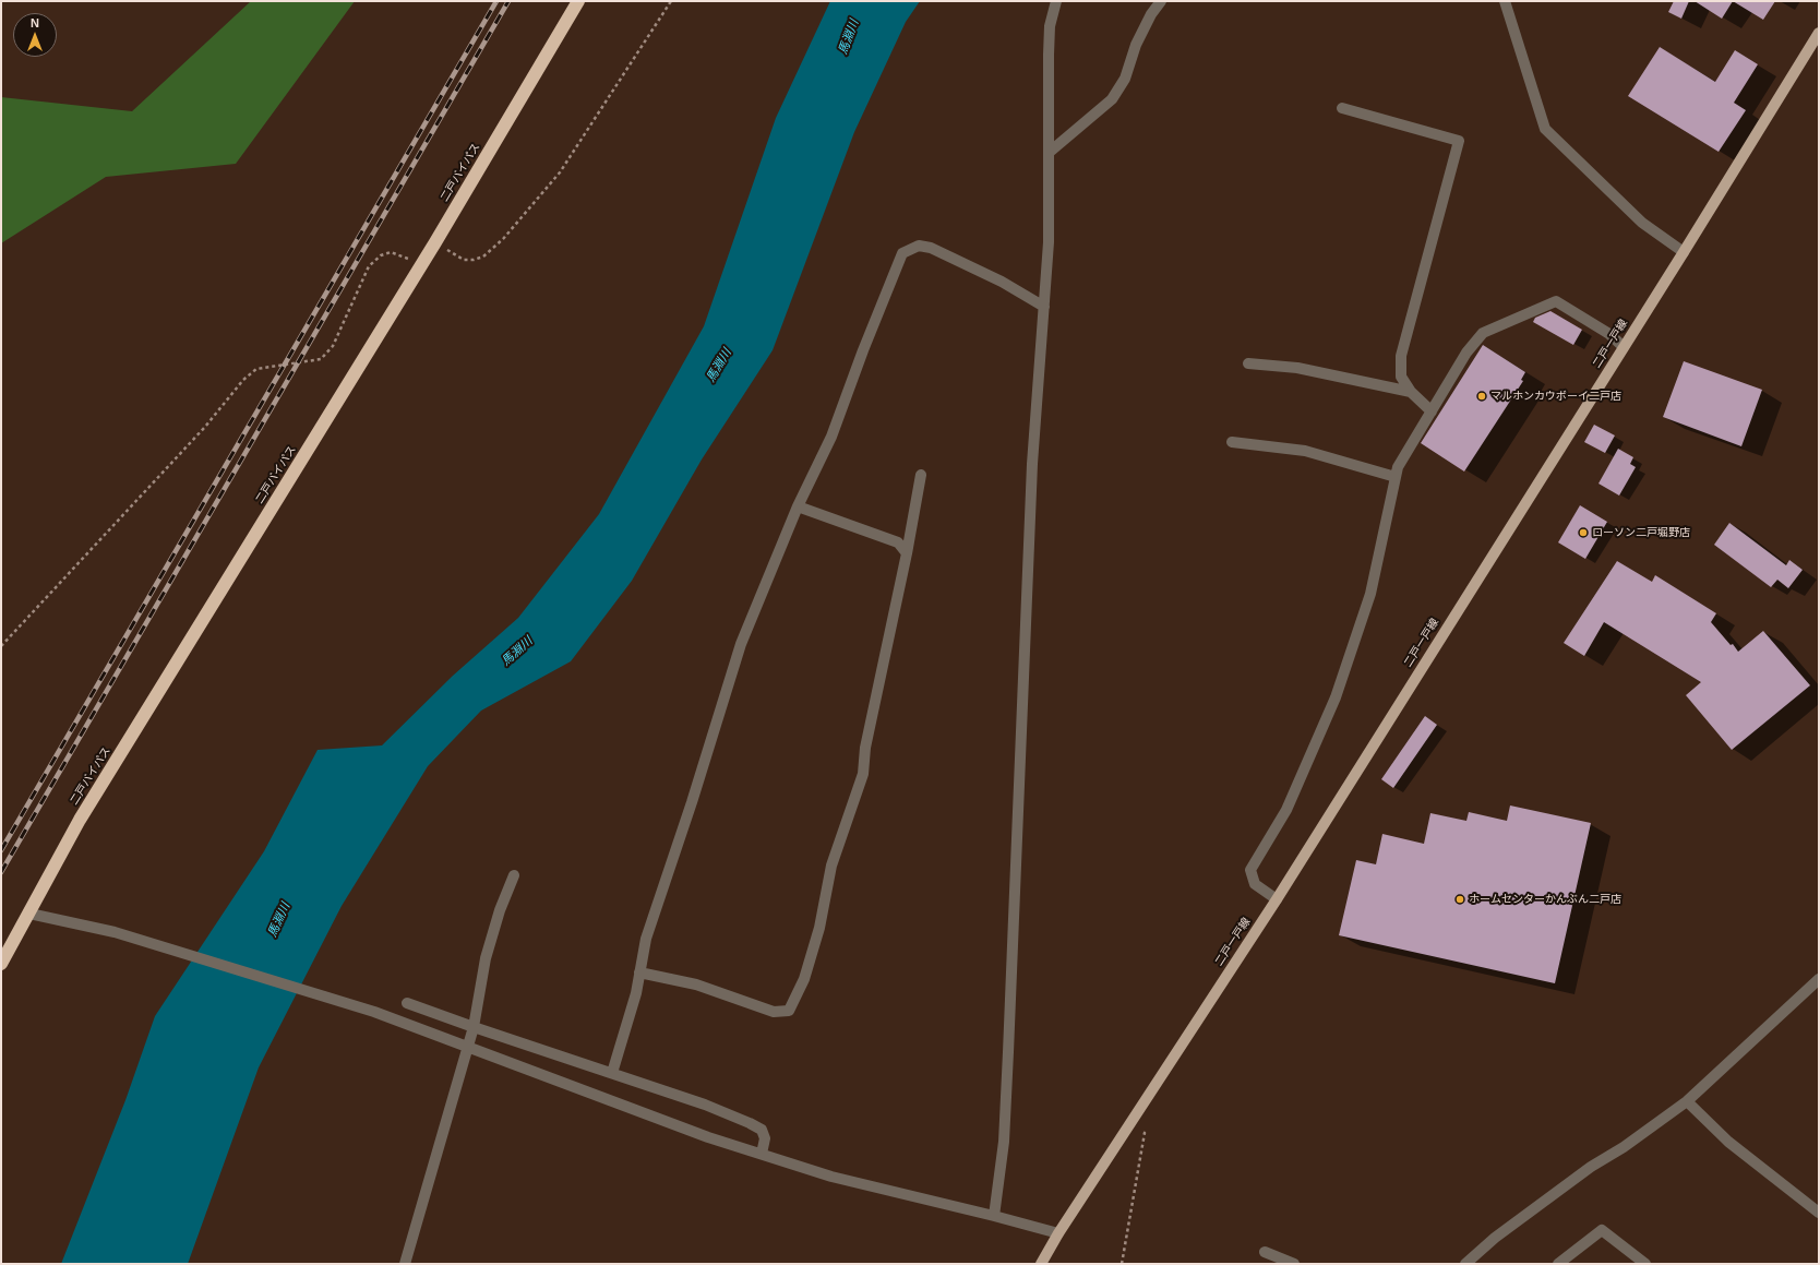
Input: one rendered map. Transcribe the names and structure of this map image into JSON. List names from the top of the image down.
{
  "streets": {
    "highway": ["二戸バイパス"],
    "main road": ["二戸一戸線"]
  },
  "water": ["馬淵川"],
  "places": ["マルホンカウボーイ二戸店", "ローソン二戸堀野店", "ホームセンターかんぶん二戸店"],
  "north": "top"
}
